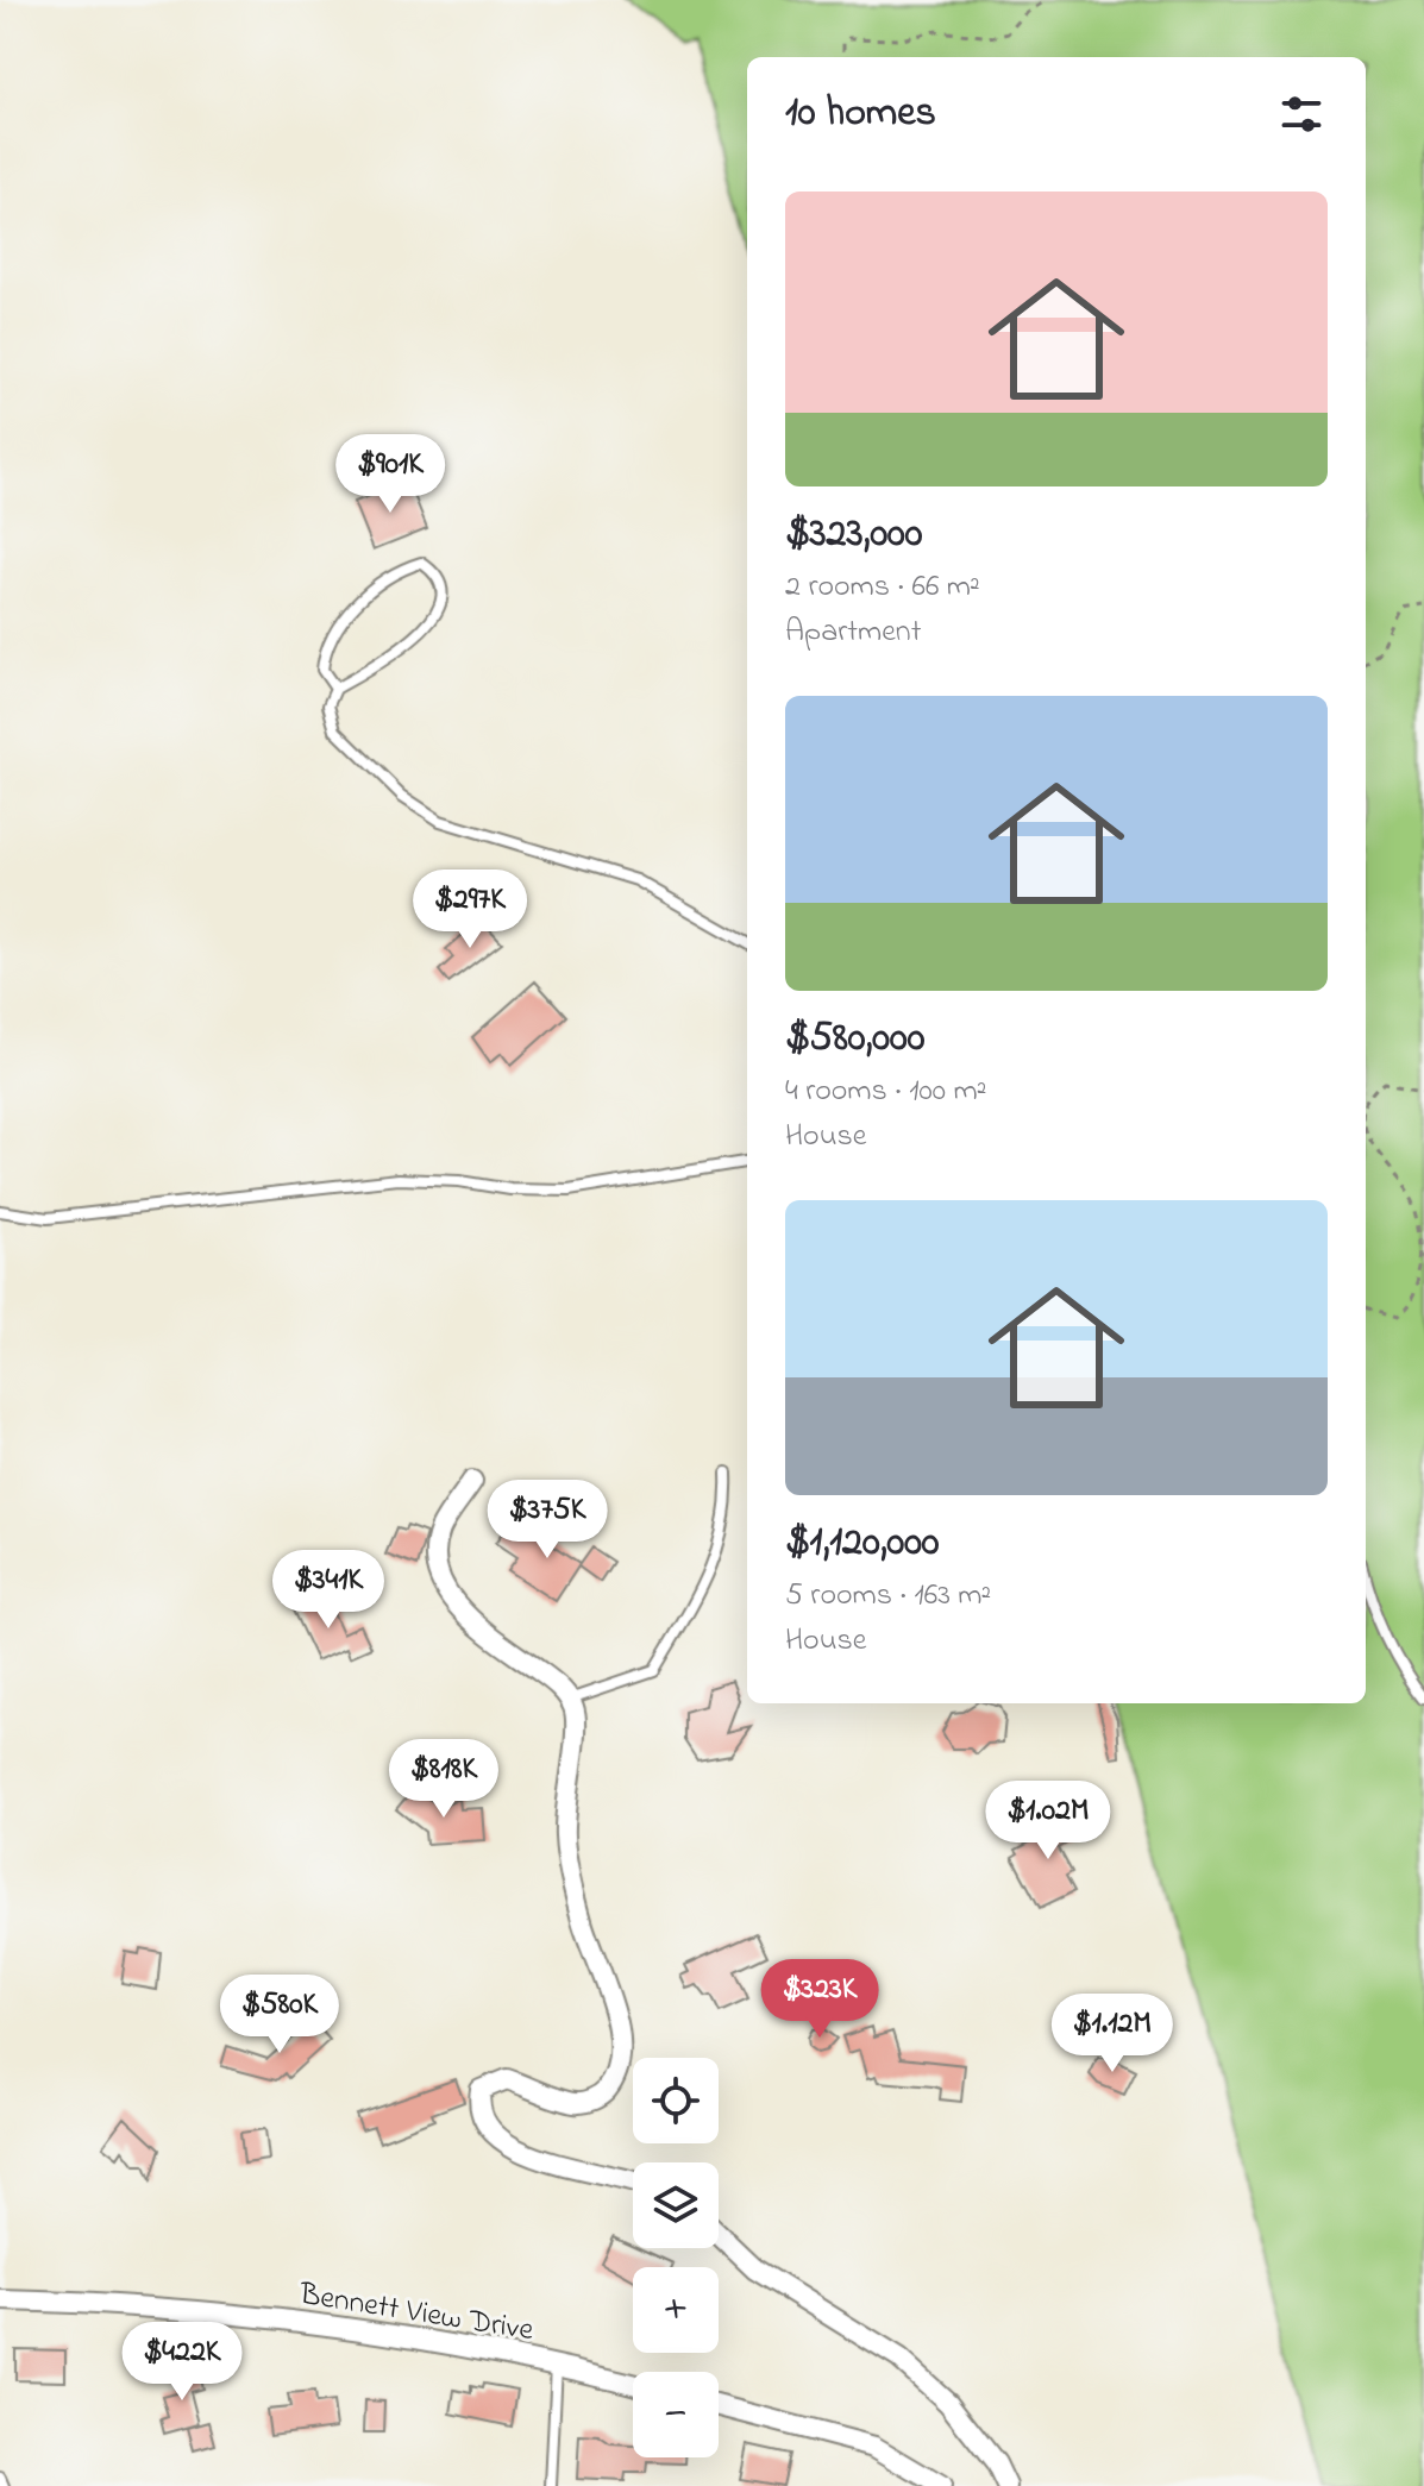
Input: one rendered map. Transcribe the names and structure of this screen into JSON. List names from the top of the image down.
{
  "streets": {
    "street": ["Bennett View Drive"]
  },
  "page": {
    "heading": "10 homes",
    "list": [
      {
        "name": "$323,000",
        "note": "2 rooms · 66 m² · Apartment"
      },
      {
        "name": "$580,000",
        "note": "4 rooms · 100 m² · House"
      },
      {
        "name": "$1,120,000",
        "note": "5 rooms · 163 m² · House"
      }
    ],
    "price": [
      "$901K",
      "$297K",
      "$375K",
      "$341K",
      "$818K",
      "$1.02M",
      "$323K",
      "$580K",
      "$1.12M",
      "$422K"
    ],
    "map_buttons": ["+", "−"]
  }
}
